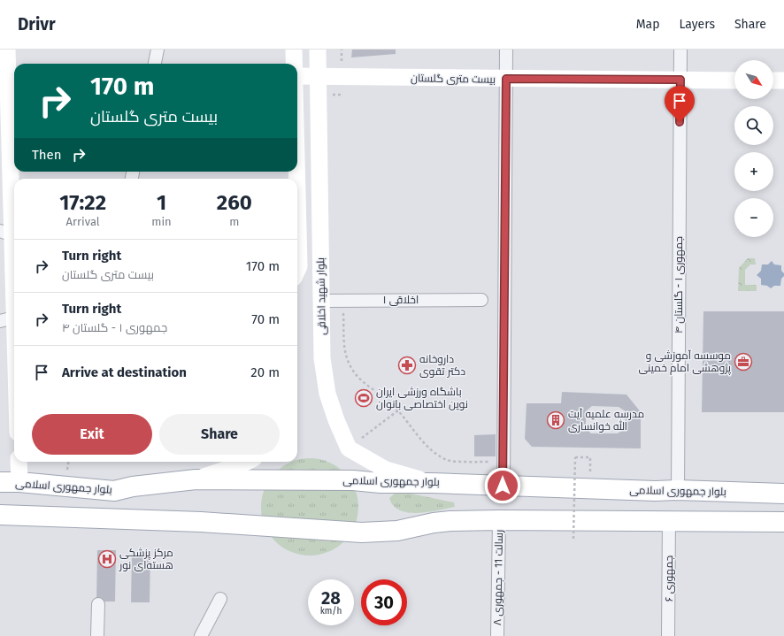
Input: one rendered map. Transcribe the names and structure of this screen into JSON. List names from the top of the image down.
{
  "streets": {
    "main road": ["بلوار جمهوری اسلامی"],
    "street": [
      "بیست متری گلستان",
      "جمهوری ۱ - گلستان ۴",
      "بلوار شهید اخلاقی",
      "اخلاقی ۱",
      "رسالت 11 - جمهوری ۸",
      "جمهوری ۶"
    ]
  },
  "crossings": [
    ["بیست متری گلستان", "جمهوری ۱ - گلستان ۴"],
    ["بیست متری گلستان", "بلوار شهید اخلاقی"],
    ["جمهوری ۱ - گلستان ۴", "بلوار جمهوری اسلامی"],
    ["بلوار شهید اخلاقی", "اخلاقی ۱"]
  ],
  "places": {
    "office": ["موسسه آموزشی و پژوهشی امام خمینی"],
    "pharmacy": ["داروخانه دکتر تقوی"],
    "sports": ["باشگاه ورزشی ایران نوین اختصاصی بانوان"],
    "building": ["مدرسه علمیه آیت الله خوانساری"],
    "hospital": ["مرکز پزشکی هسته‌ای نور"]
  },
  "north": "bottom right",
  "page": {
    "header": "Drivr",
    "nav": ["Map", "Layers", "Share"],
    "map_buttons": ["+", "−"],
    "turn": ["170 m", "بیست متری گلستان"],
    "then": "Then",
    "eta": [
      "17:22",
      "Arrival",
      "1",
      "min",
      "260",
      "m"
    ],
    "list": [
      {
        "name": "Turn right",
        "note": "بیست متری گلستان",
        "value": "170 m"
      },
      {
        "name": "Turn right",
        "note": "جمهوری ۱ - گلستان ۴",
        "value": "70 m"
      },
      {
        "name": "Arrive at destination",
        "value": "20 m"
      }
    ],
    "buttons": ["Exit", "Share"],
    "speed": "28 km/h",
    "limit": "30"
  }
}
